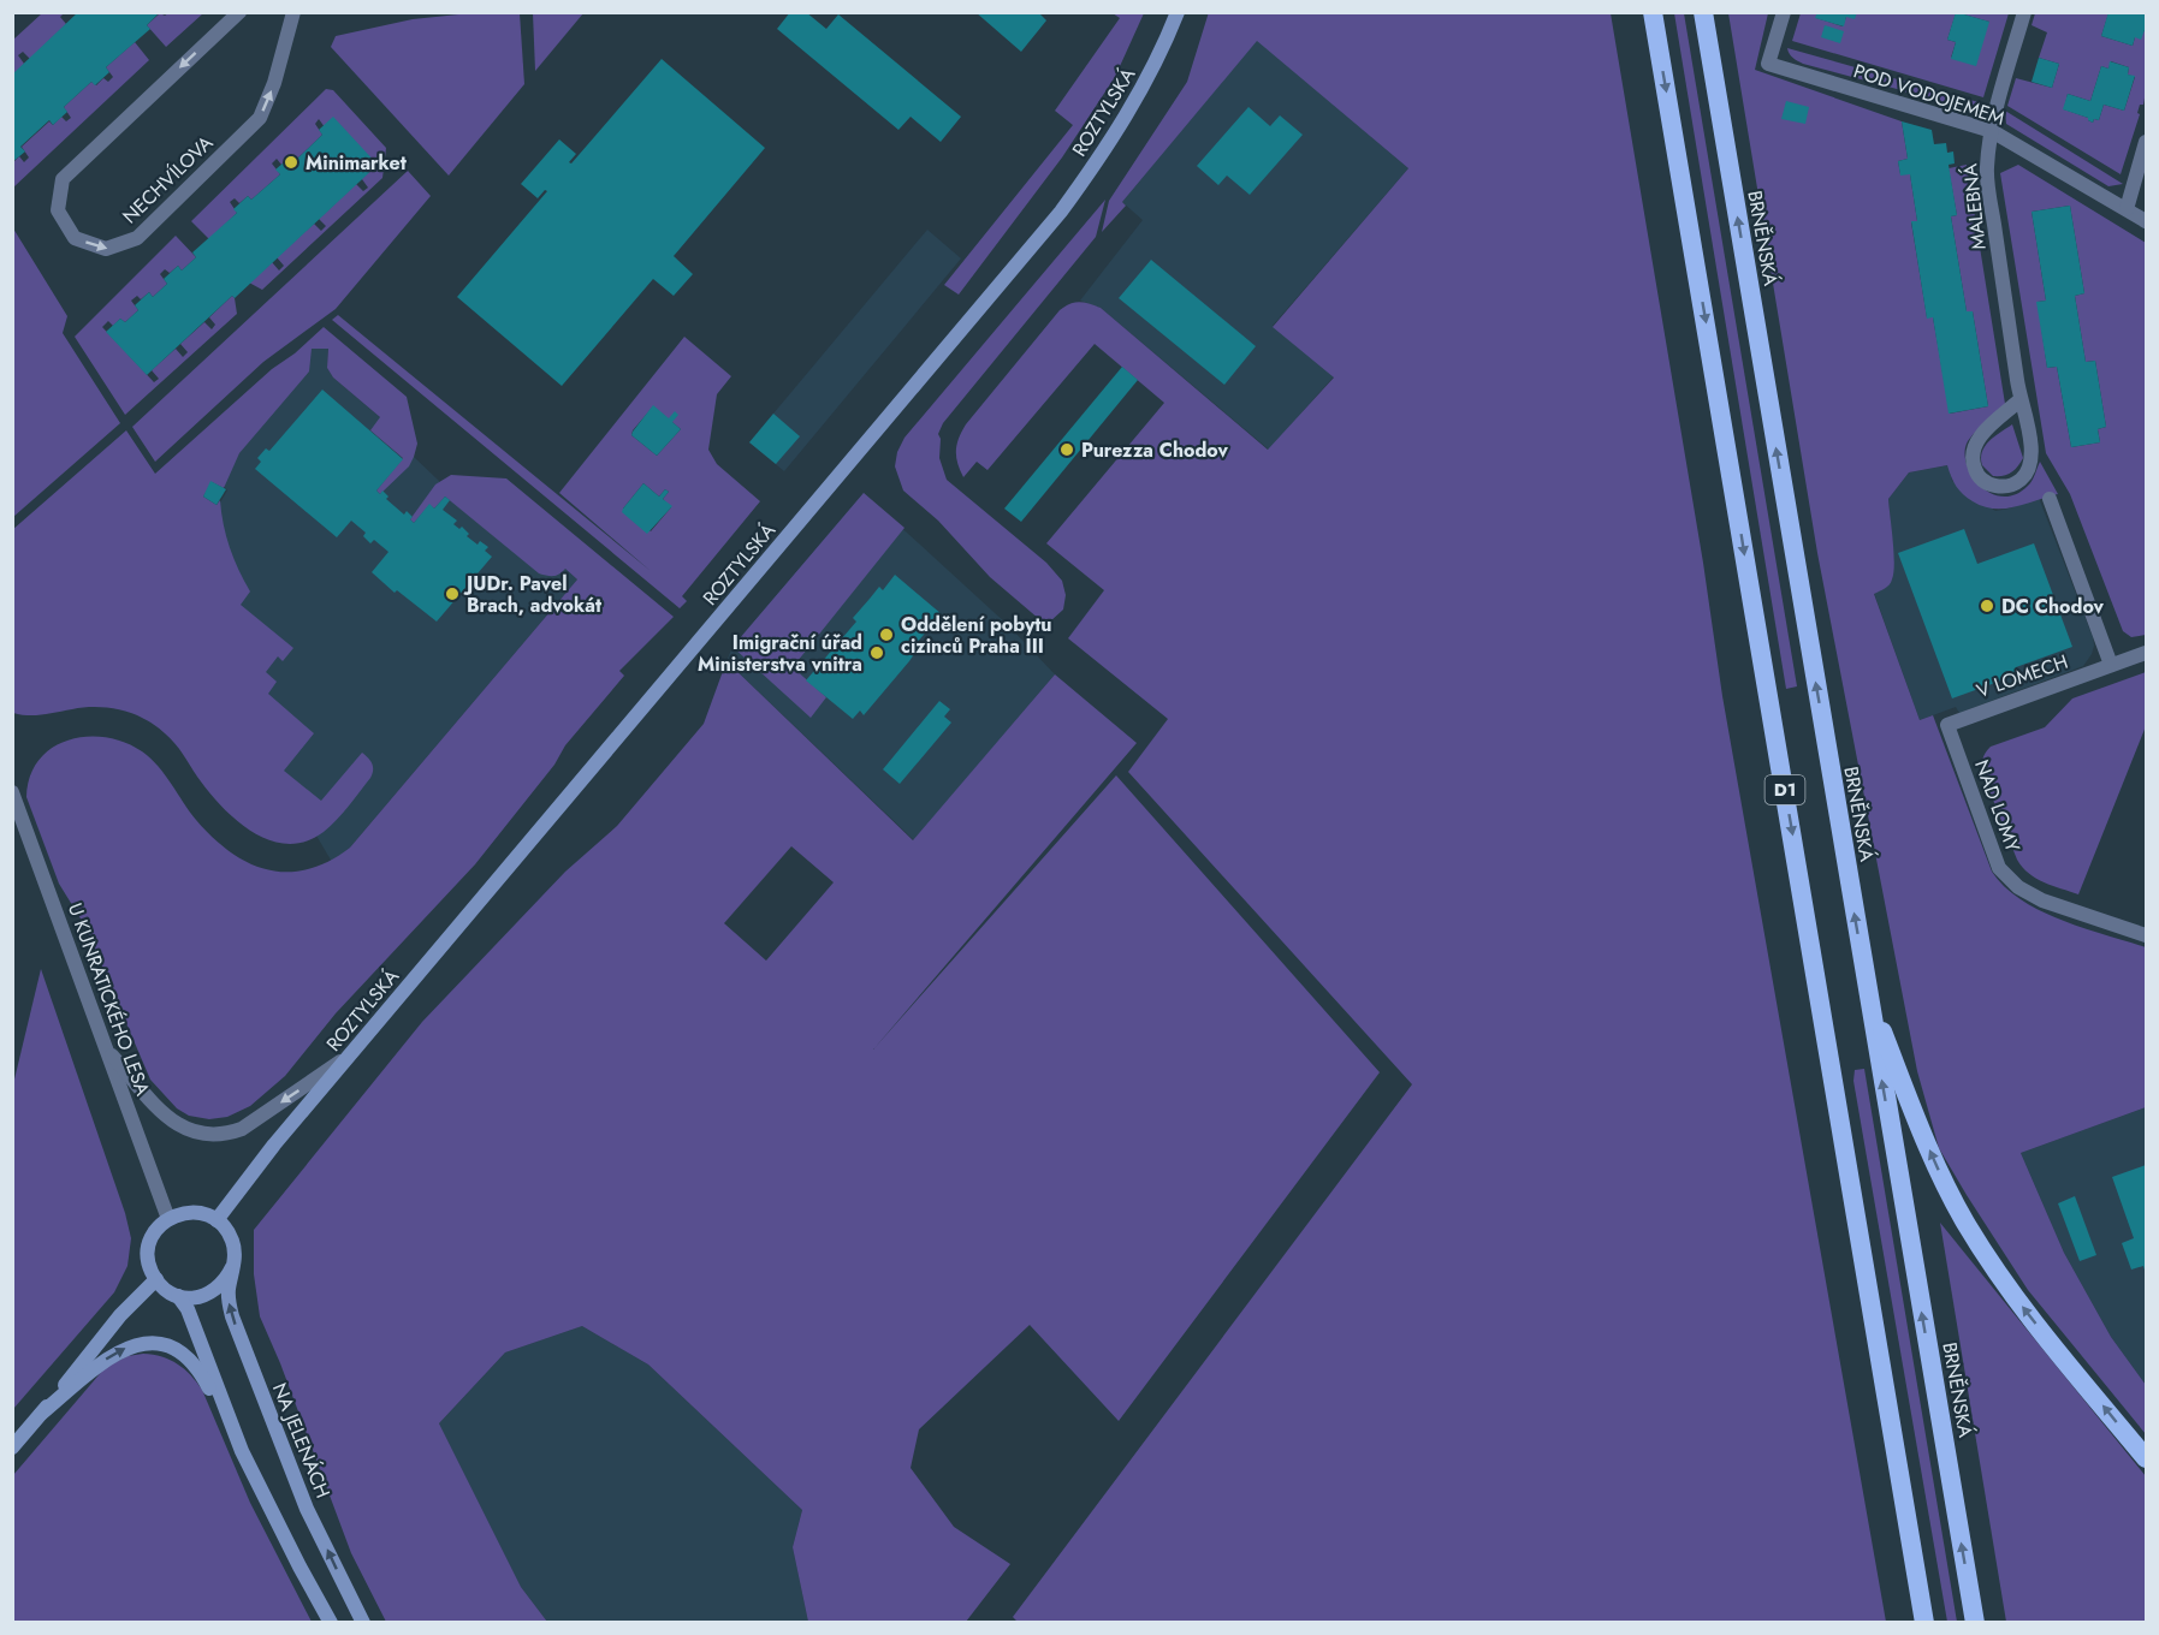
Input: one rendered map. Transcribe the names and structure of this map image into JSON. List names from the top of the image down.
{
  "streets": {
    "highway": ["BRNĚNSKÁ", "D1"],
    "main road": ["ROZTYLSKÁ", "NA JELENÁCH"],
    "street": [
      "POD VODOJEMEM",
      "NECHVÍLOVA",
      "MALEBNÁ",
      "V LOMECH",
      "NAD LOMY",
      "U KUNRATICKÉHO LESA"
    ]
  },
  "crossings": [
    ["POD VODOJEMEM", "MALEBNÁ"],
    ["ROZTYLSKÁ", "U KUNRATICKÉHO LESA"],
    ["ROZTYLSKÁ", "NA JELENÁCH"],
    ["V LOMECH", "NAD LOMY"],
    ["U KUNRATICKÉHO LESA", "NA JELENÁCH"]
  ],
  "places": [
    "Minimarket",
    "Purezza Chodov",
    "JUDr. Pavel Brach, advokát",
    "DC Chodov",
    "Oddělení pobytu cizinců Praha III",
    "Imigrační úřad Ministerstva vnitra"
  ]
}
